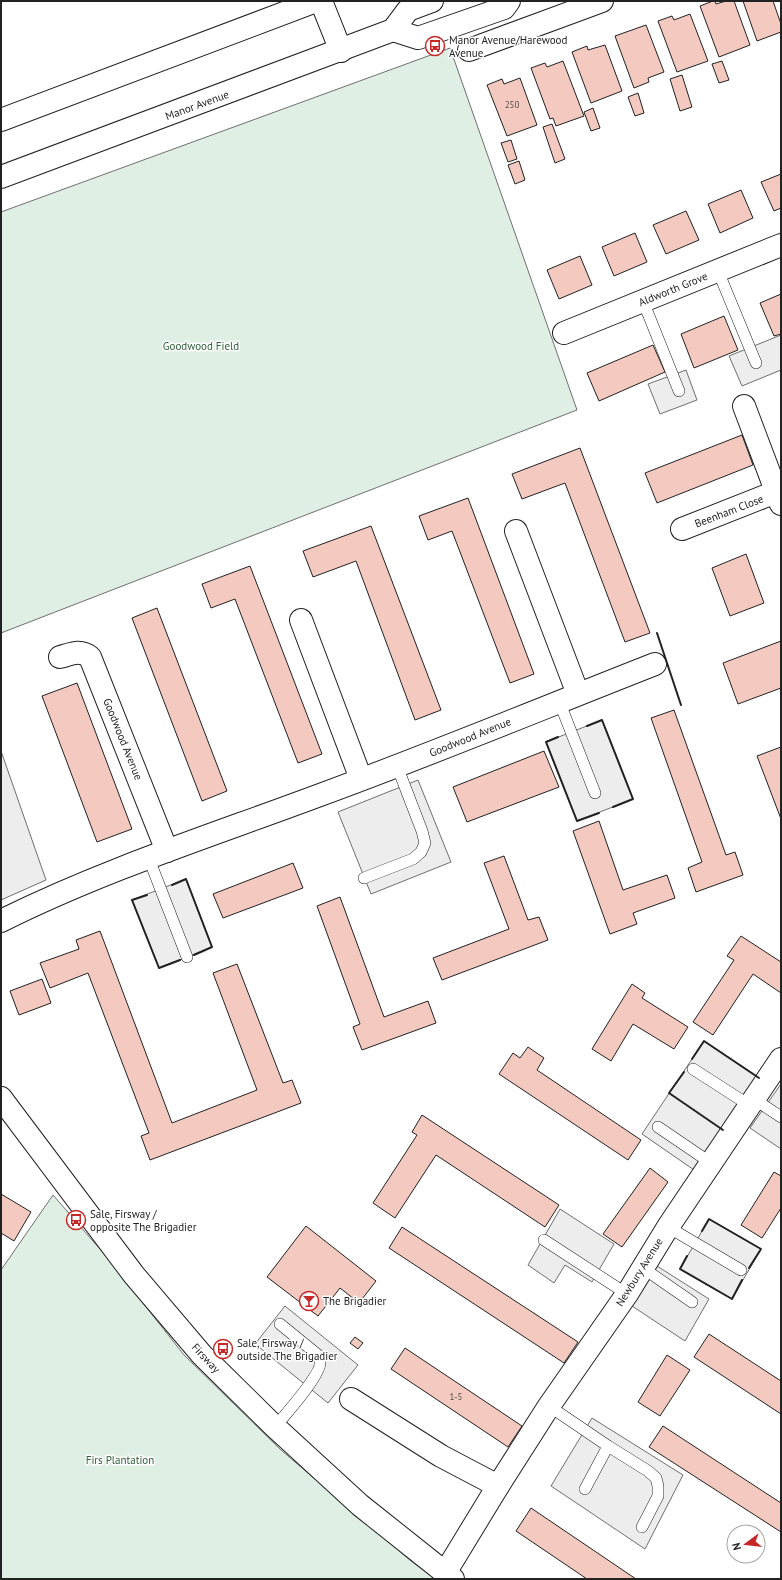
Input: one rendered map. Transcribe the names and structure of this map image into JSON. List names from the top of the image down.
{
  "streets": {
    "street": [
      "Manor Avenue",
      "Aldworth Grove",
      "Beenham Close",
      "Goodwood Avenue",
      "Newbury Avenue",
      "Firsway"
    ]
  },
  "crossings": [
    ["Newbury Avenue", "Firsway"]
  ],
  "parks": ["Goodwood Field", "Firs Plantation"],
  "places": {
    "bus stop": ["Manor Avenue/Harewood Avenue", "Sale, Firsway / opposite The Brigadier", "Sale, Firsway / outside The Brigadier"],
    "bar": ["The Brigadier"]
  },
  "house_numbers": ["250", "1-5"],
  "north": "left"
}
